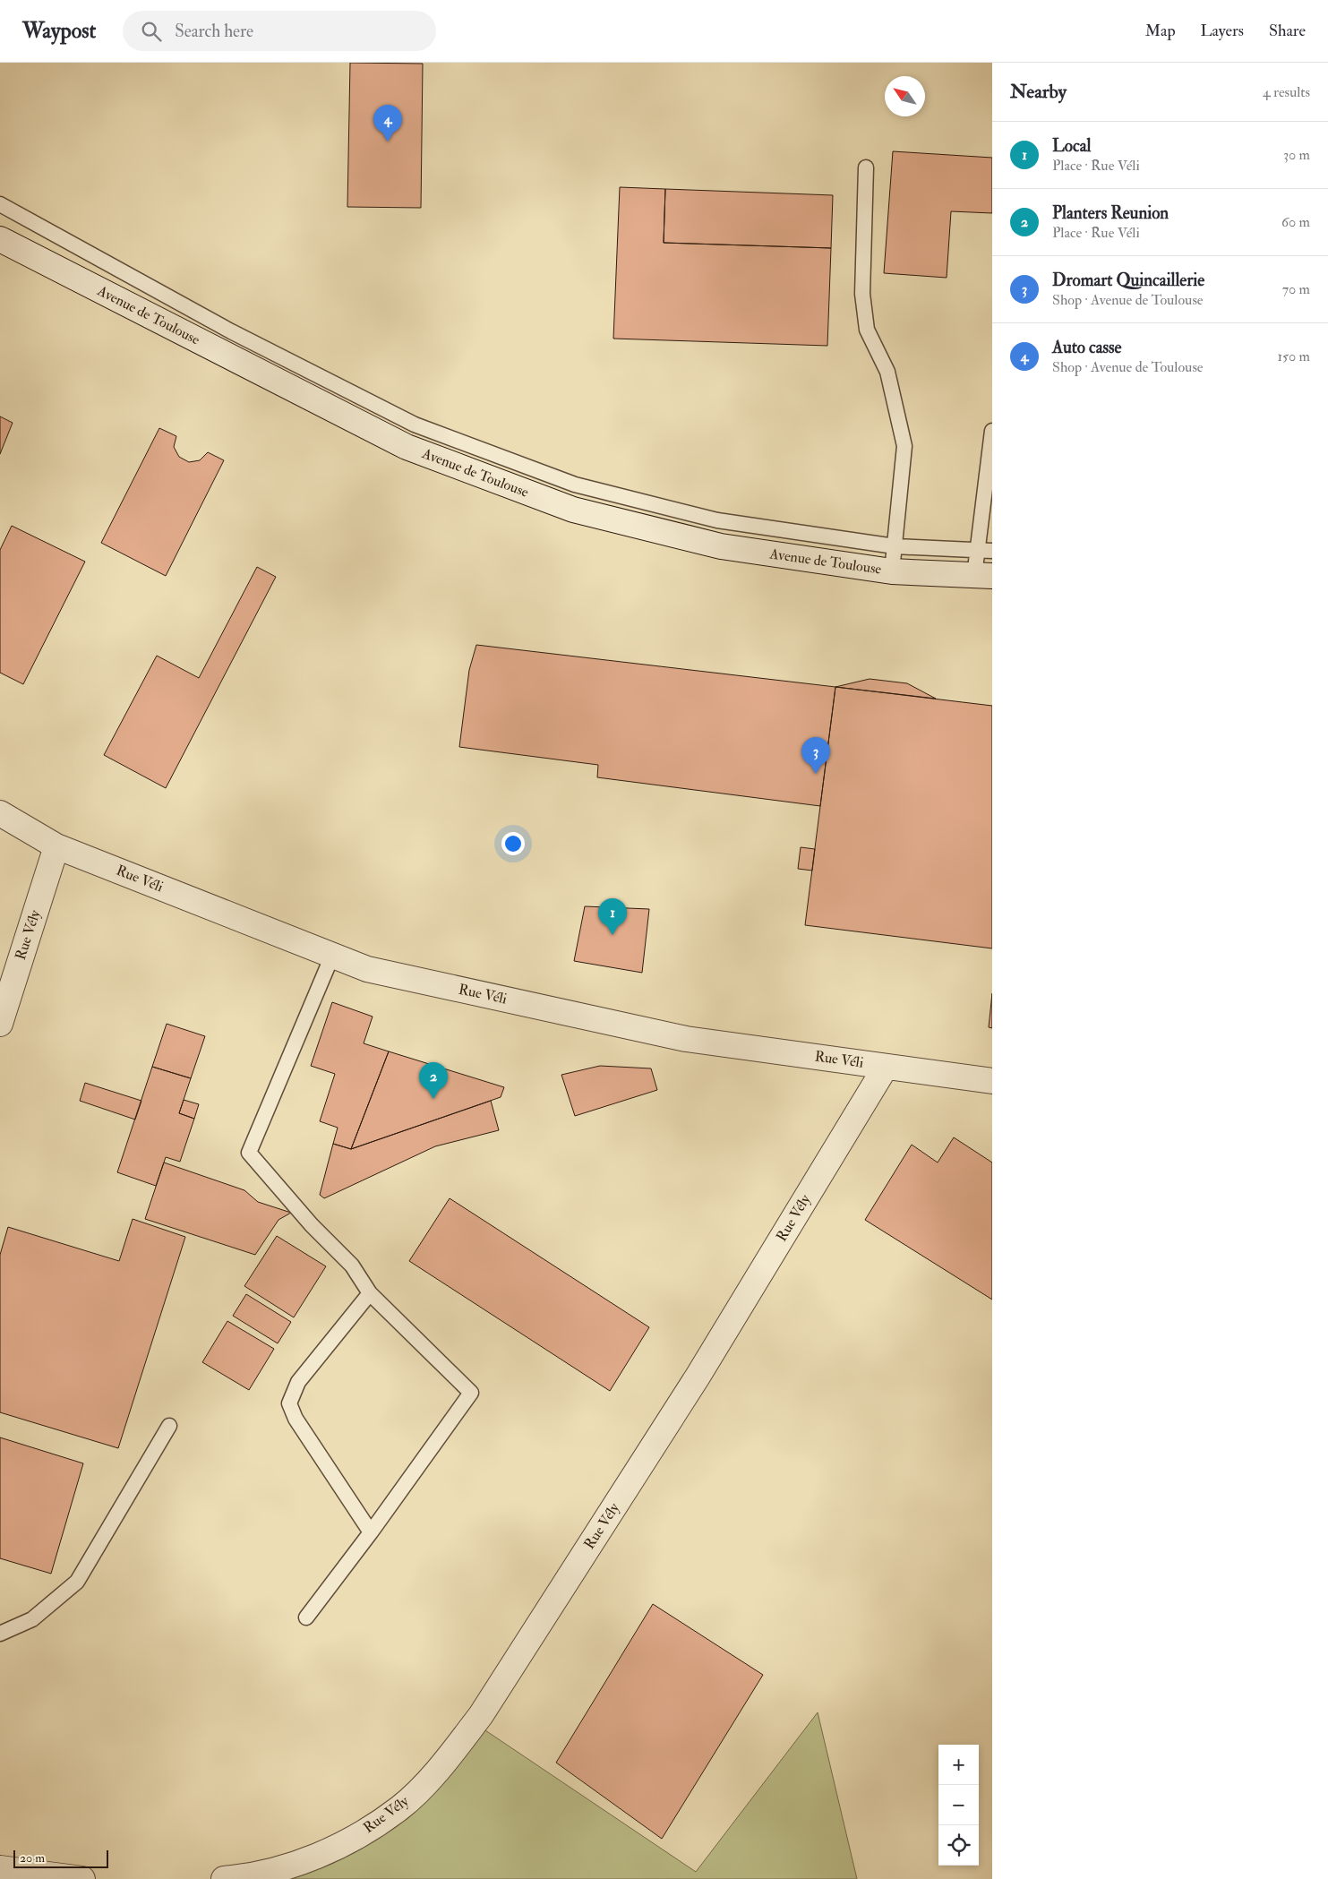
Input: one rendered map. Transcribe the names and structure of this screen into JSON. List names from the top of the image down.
{
  "streets": {
    "street": ["Avenue de Toulouse", "Rue Véli", "Rue Vély"]
  },
  "crossings": [
    ["Rue Véli", "Rue Vély"]
  ],
  "scale_bar": "20 m",
  "north": "top left",
  "page": {
    "header": "Waypost",
    "search": "Search here",
    "nav": ["Map", "Layers", "Share"],
    "heading": ["Nearby", "4 results"],
    "pins": [
      "4",
      "3",
      "1",
      "2"
    ],
    "list": [
      {
        "mark": "1",
        "name": "Local",
        "note": "Place · Rue Véli",
        "value": "30 m"
      },
      {
        "mark": "2",
        "name": "Planters Reunion",
        "note": "Place · Rue Véli",
        "value": "60 m"
      },
      {
        "mark": "3",
        "name": "Dromart Quincaillerie",
        "note": "Shop · Avenue de Toulouse",
        "value": "70 m"
      },
      {
        "mark": "4",
        "name": "Auto casse",
        "note": "Shop · Avenue de Toulouse",
        "value": "150 m"
      }
    ],
    "map_buttons": ["+", "−"],
    "scale": "20 m"
  }
}
